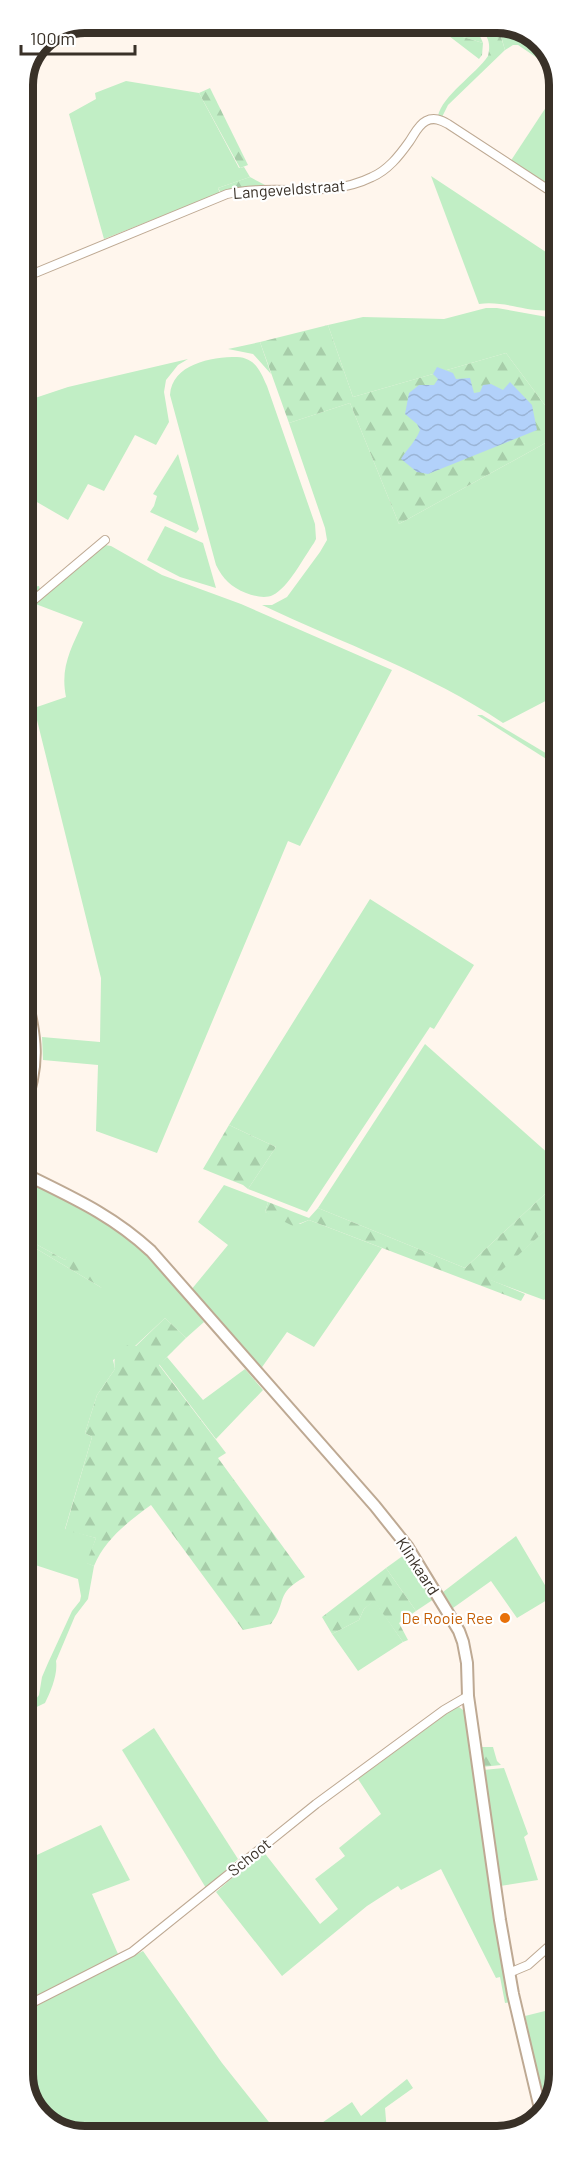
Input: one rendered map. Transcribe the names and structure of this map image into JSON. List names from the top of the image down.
{
  "streets": {
    "street": ["Langeveldstraat", "Klinkaard", "Schoot"]
  },
  "crossings": [
    ["Klinkaard", "Schoot"]
  ],
  "places": ["De Rooie Ree"],
  "scale_bar": "100 m"
}
